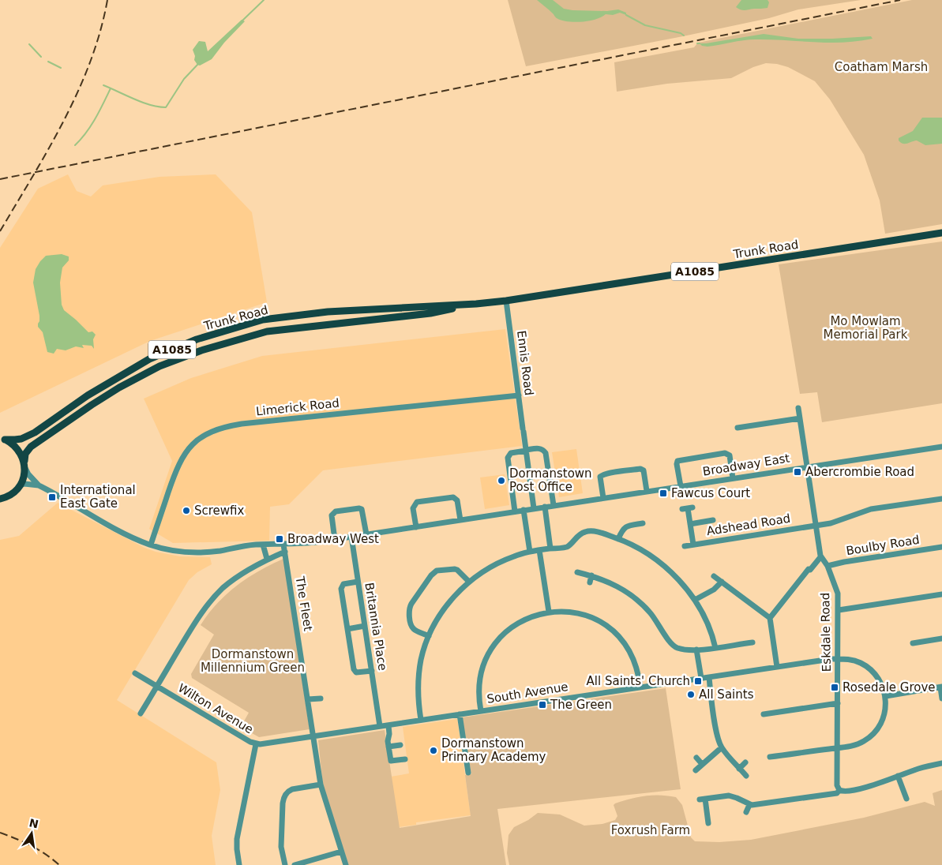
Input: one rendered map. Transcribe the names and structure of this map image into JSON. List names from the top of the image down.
{
  "streets": {
    "main road": ["Trunk Road", "A1085"],
    "street": [
      "Ennis Road",
      "Limerick Road",
      "Broadway East",
      "Adshead Road",
      "Boulby Road",
      "The Fleet",
      "Britannia Place",
      "Eskdale Road",
      "South Avenue",
      "Wilton Avenue"
    ]
  },
  "crossings": [
    ["Trunk Road", "A1085"],
    ["Trunk Road", "Ennis Road"],
    ["Ennis Road", "Limerick Road"],
    ["Boulby Road", "Eskdale Road"],
    ["The Fleet", "South Avenue"],
    ["The Fleet", "Wilton Avenue"],
    ["Britannia Place", "South Avenue"],
    ["Eskdale Road", "South Avenue"],
    ["South Avenue", "Wilton Avenue"]
  ],
  "parks": [
    "Coatham Marsh",
    "Mo Mowlam Memorial Park",
    "Dormanstown Millennium Green",
    "Foxrush Farm"
  ],
  "places": {
    "transit": [
      "Abercrombie Road",
      "Fawcus Court",
      "International East Gate",
      "Broadway West",
      "All Saints' Church",
      "Rosedale Grove",
      "The Green"
    ],
    "other": [
      "Dormanstown Post Office",
      "Screwfix",
      "All Saints",
      "Dormanstown Primary Academy"
    ]
  },
  "north": "top"
}
